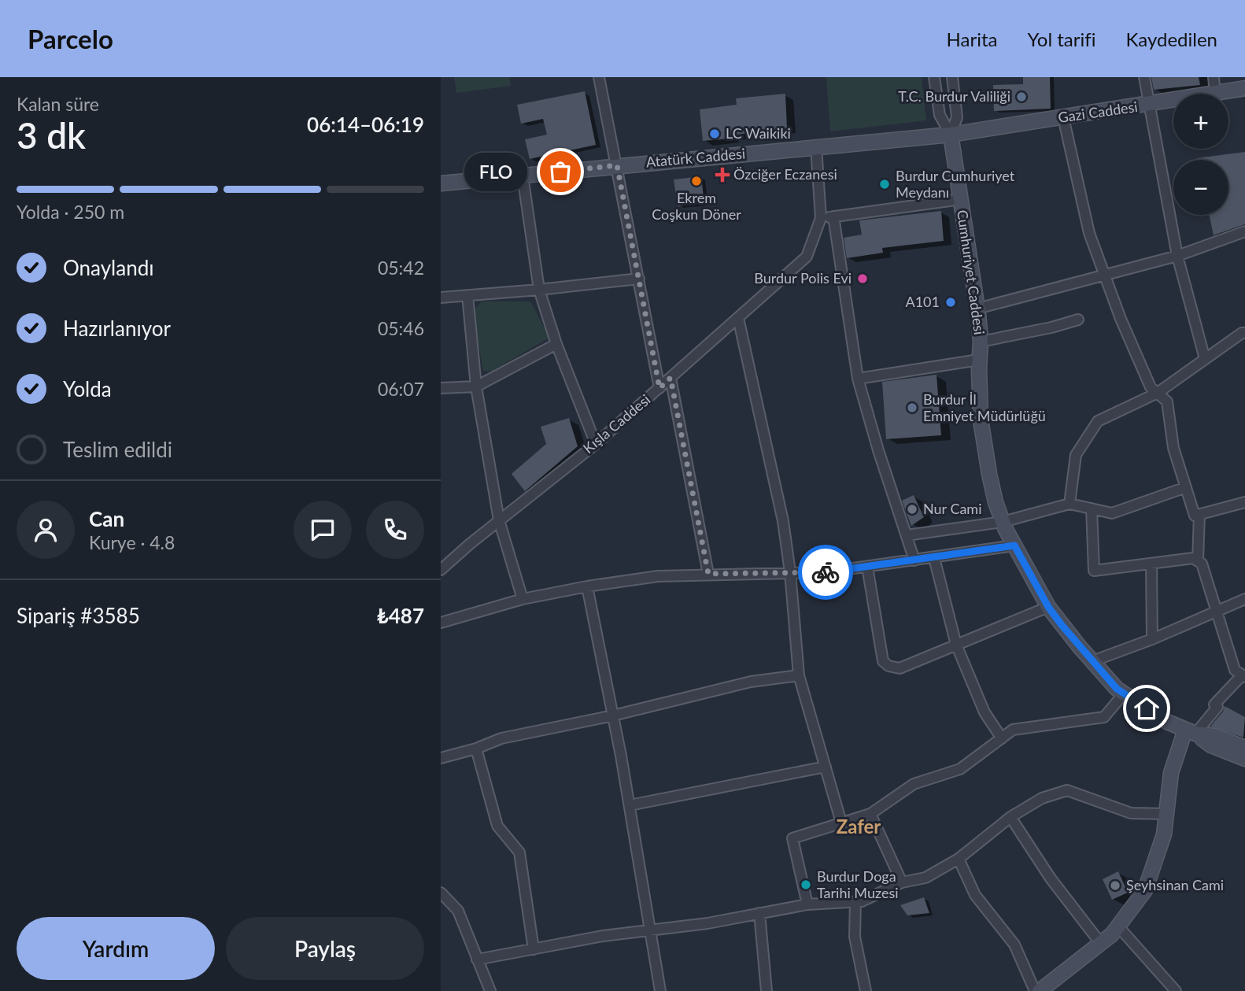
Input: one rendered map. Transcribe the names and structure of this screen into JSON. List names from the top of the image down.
{
  "streets": {
    "main road": ["Gazi Caddesi", "Atatürk Caddesi", "Cumhuriyet Caddesi"],
    "street": ["Kışla Caddesi"]
  },
  "crossings": [
    ["Gazi Caddesi", "Atatürk Caddesi"],
    ["Gazi Caddesi", "Cumhuriyet Caddesi"],
    ["Atatürk Caddesi", "Cumhuriyet Caddesi"]
  ],
  "districts": ["Zafer"],
  "places": {
    "other": [
      "T.C. Burdur Valiliği",
      "LC Waikiki",
      "FLO",
      "Ekrem Coşkun Döner",
      "Burdur Cumhuriyet Meydanı",
      "Burdur Polis Evi",
      "A101",
      "Burdur İl Emniyet Müdürlüğü",
      "Nur Cami",
      "Burdur Doga Tarihi Muzesi",
      "Şeyhsinan Cami"
    ],
    "health": ["Özciğer Eczanesi"]
  },
  "page": {
    "header": "Parcelo",
    "nav": ["Harita", "Yol tarifi", "Kaydedilen"],
    "heading": ["3 dk", "Kalan süre", "06:14–06:19"],
    "panel": [
      "Can",
      "Kurye · 4.8",
      "Sipariş #3585",
      "₺487"
    ],
    "map_buttons": ["+", "−"],
    "bubble": "FLO",
    "bar": "Yolda · 250 m",
    "list": [
      ["Onaylandı", "05:42"],
      ["Hazırlanıyor", "05:46"],
      ["Yolda", "06:07"],
      "Teslim edildi"
    ],
    "buttons": ["Yardım", "Paylaş"]
  }
}
